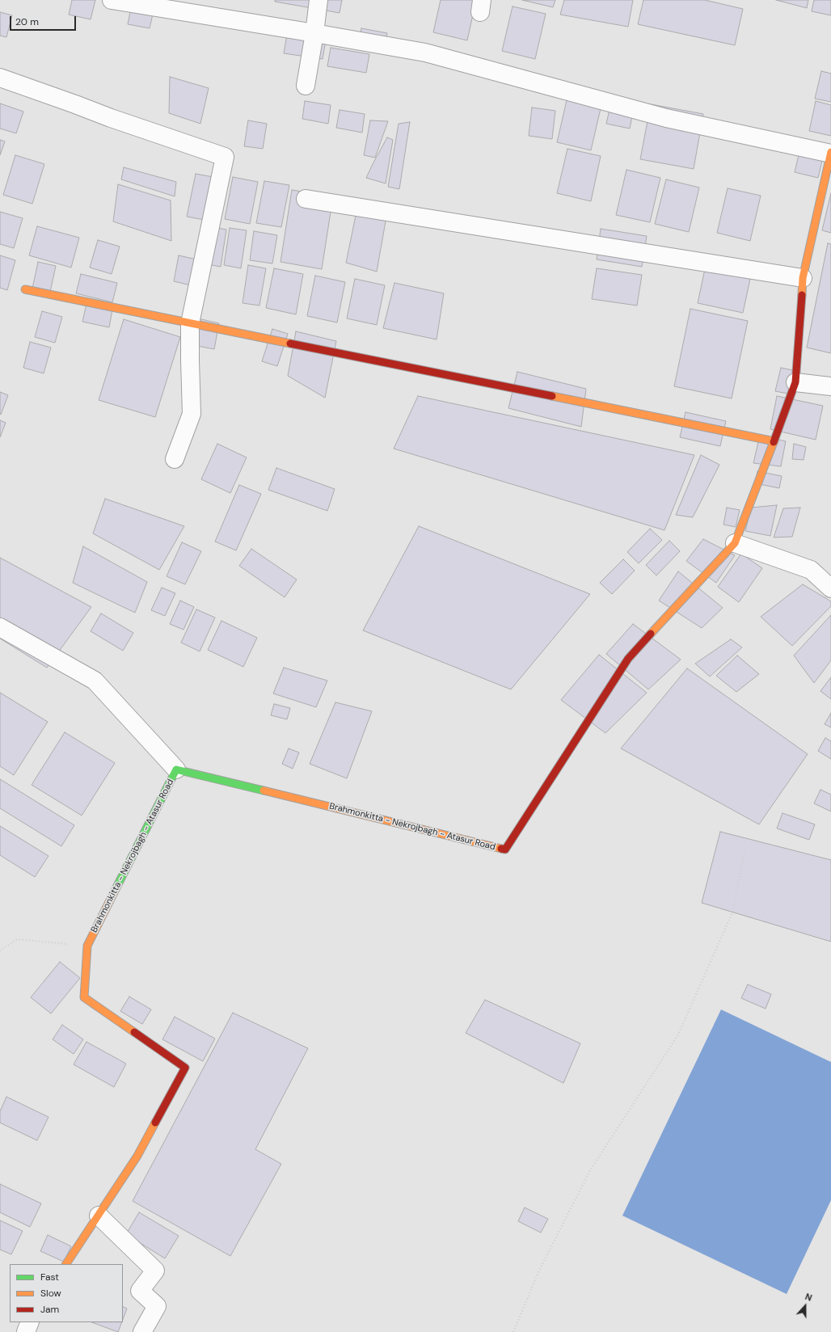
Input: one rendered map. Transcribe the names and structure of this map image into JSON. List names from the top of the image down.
{
  "streets": {
    "street": ["Brahmonkitta - Nekrojbagh - Atasur Road"]
  },
  "legend": ["Fast", "Slow", "Jam"],
  "scale_bar": "20 m",
  "north": "top"
}
